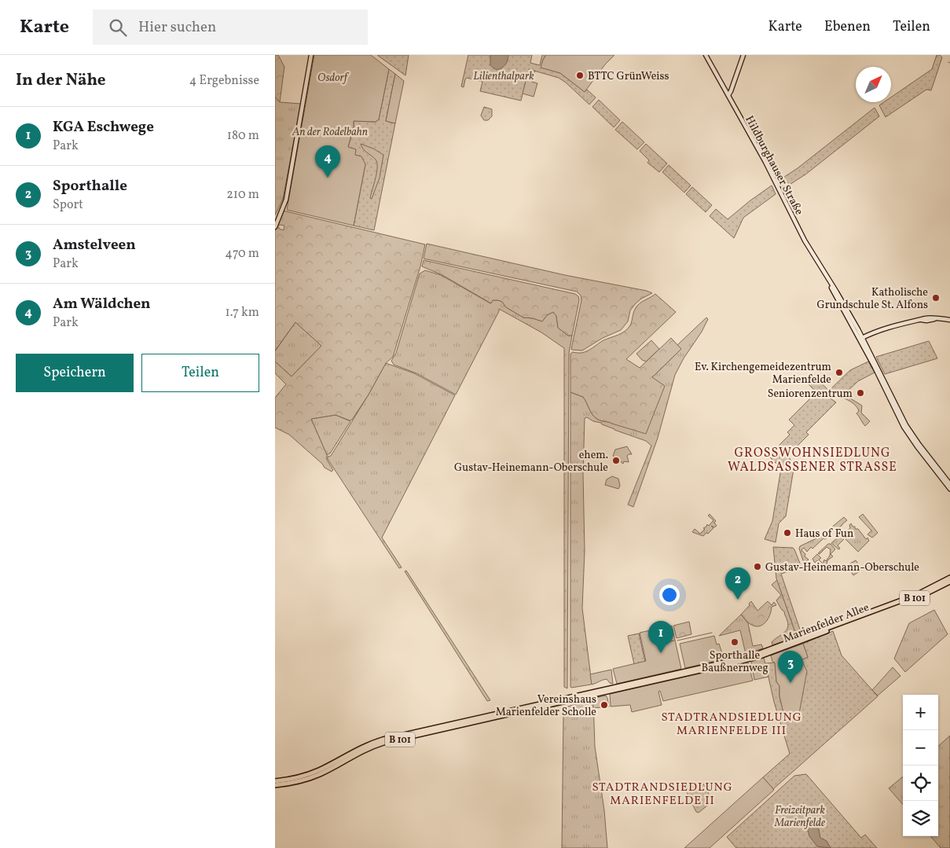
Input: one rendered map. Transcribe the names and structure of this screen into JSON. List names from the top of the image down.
{
  "streets": {
    "main road": ["Hildburghauser Straße", "B 101", "Marienfelder Allee"]
  },
  "crossings": [
    ["B 101", "Marienfelder Allee"]
  ],
  "districts": ["GROSSWOHNSIEDLUNG WALDSASSENER STRASSE", "STADTRANDSIEDLUNG MARIENFELDE III", "STADTRANDSIEDLUNG MARIENFELDE II"],
  "parks": [
    "Lilienthalpark",
    "Osdorf",
    "An der Rodelbahn",
    "Freizeitpark Marienfelde"
  ],
  "places": [
    "BTTC GrünWeiss",
    "Katholische Grundschule St. Alfons",
    "Ev. Kirchengemeidezentrum Marienfelde",
    "Seniorenzentrum",
    "ehem. Gustav-Heinemann-Oberschule",
    "Haus of Fun",
    "Gustav-Heinemann-Oberschule",
    "Sporthalle Baußnernweg",
    "Vereinshaus Marienfelder Scholle"
  ],
  "north": "top right",
  "page": {
    "header": "Karte",
    "search": "Hier suchen",
    "nav": ["Karte", "Ebenen", "Teilen"],
    "heading": ["In der Nähe", "4 Ergebnisse"],
    "list": [
      {
        "mark": "1",
        "name": "KGA Eschwege",
        "note": "Park",
        "value": "180 m"
      },
      {
        "mark": "2",
        "name": "Sporthalle",
        "note": "Sport",
        "value": "210 m"
      },
      {
        "mark": "3",
        "name": "Amstelveen",
        "note": "Park",
        "value": "470 m"
      },
      {
        "mark": "4",
        "name": "Am Wäldchen",
        "note": "Park",
        "value": "1.7 km"
      }
    ],
    "pins": [
      "4",
      "2",
      "1",
      "3"
    ],
    "buttons": ["Speichern", "Teilen"],
    "map_buttons": ["+", "−"]
  }
}
